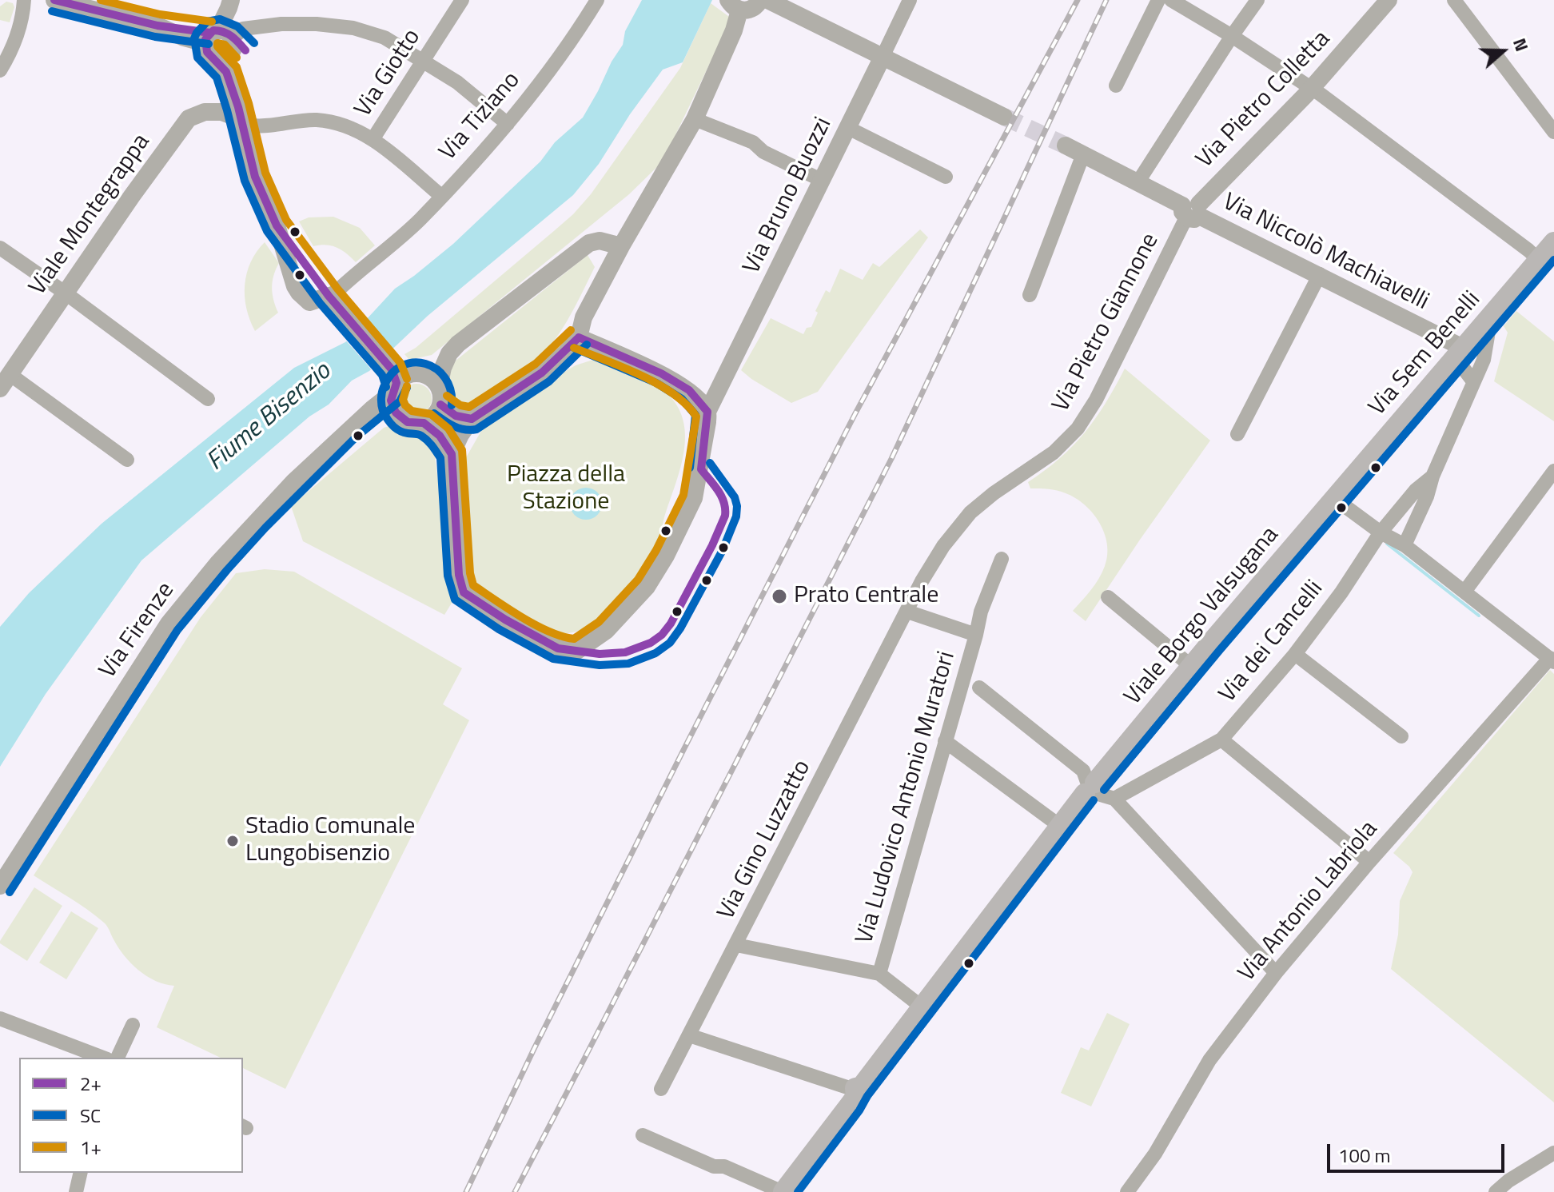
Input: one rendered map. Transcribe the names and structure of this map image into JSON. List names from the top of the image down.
{
  "streets": {
    "main road": ["Via Sem Benelli", "Viale Borgo Valsugana"],
    "street": [
      "Via Giotto",
      "Via Pietro Colletta",
      "Via Tiziano",
      "Via Bruno Buozzi",
      "Viale Montegrappa",
      "Via Niccolò Machiavelli",
      "Via Pietro Giannone",
      "Via Firenze",
      "Via dei Cancelli",
      "Via Ludovico Antonio Muratori",
      "Via Gino Luzzatto",
      "Via Antonio Labriola"
    ]
  },
  "crossings": [
    ["Via Pietro Colletta", "Via Niccolò Machiavelli"],
    ["Via Pietro Colletta", "Via Pietro Giannone"],
    ["Via Niccolò Machiavelli", "Via Pietro Giannone"],
    ["Via Niccolò Machiavelli", "Via Sem Benelli"],
    ["Via Pietro Giannone", "Via Ludovico Antonio Muratori"],
    ["Via Pietro Giannone", "Via Gino Luzzatto"],
    ["Via Sem Benelli", "Viale Borgo Valsugana"],
    ["Via Sem Benelli", "Via dei Cancelli"],
    ["Viale Borgo Valsugana", "Via dei Cancelli"],
    ["Viale Borgo Valsugana", "Via Ludovico Antonio Muratori"],
    ["Via Ludovico Antonio Muratori", "Via Gino Luzzatto"]
  ],
  "water": ["Fiume Bisenzio"],
  "parks": ["Piazza della Stazione"],
  "places": ["Prato Centrale", "Stadio Comunale Lungobisenzio"],
  "lines": ["transit line 2+", "transit line 1+", "transit line SC"],
  "legend": ["2+", "SC", "1+"],
  "scale_bar": "100 m",
  "north": "right"
}
